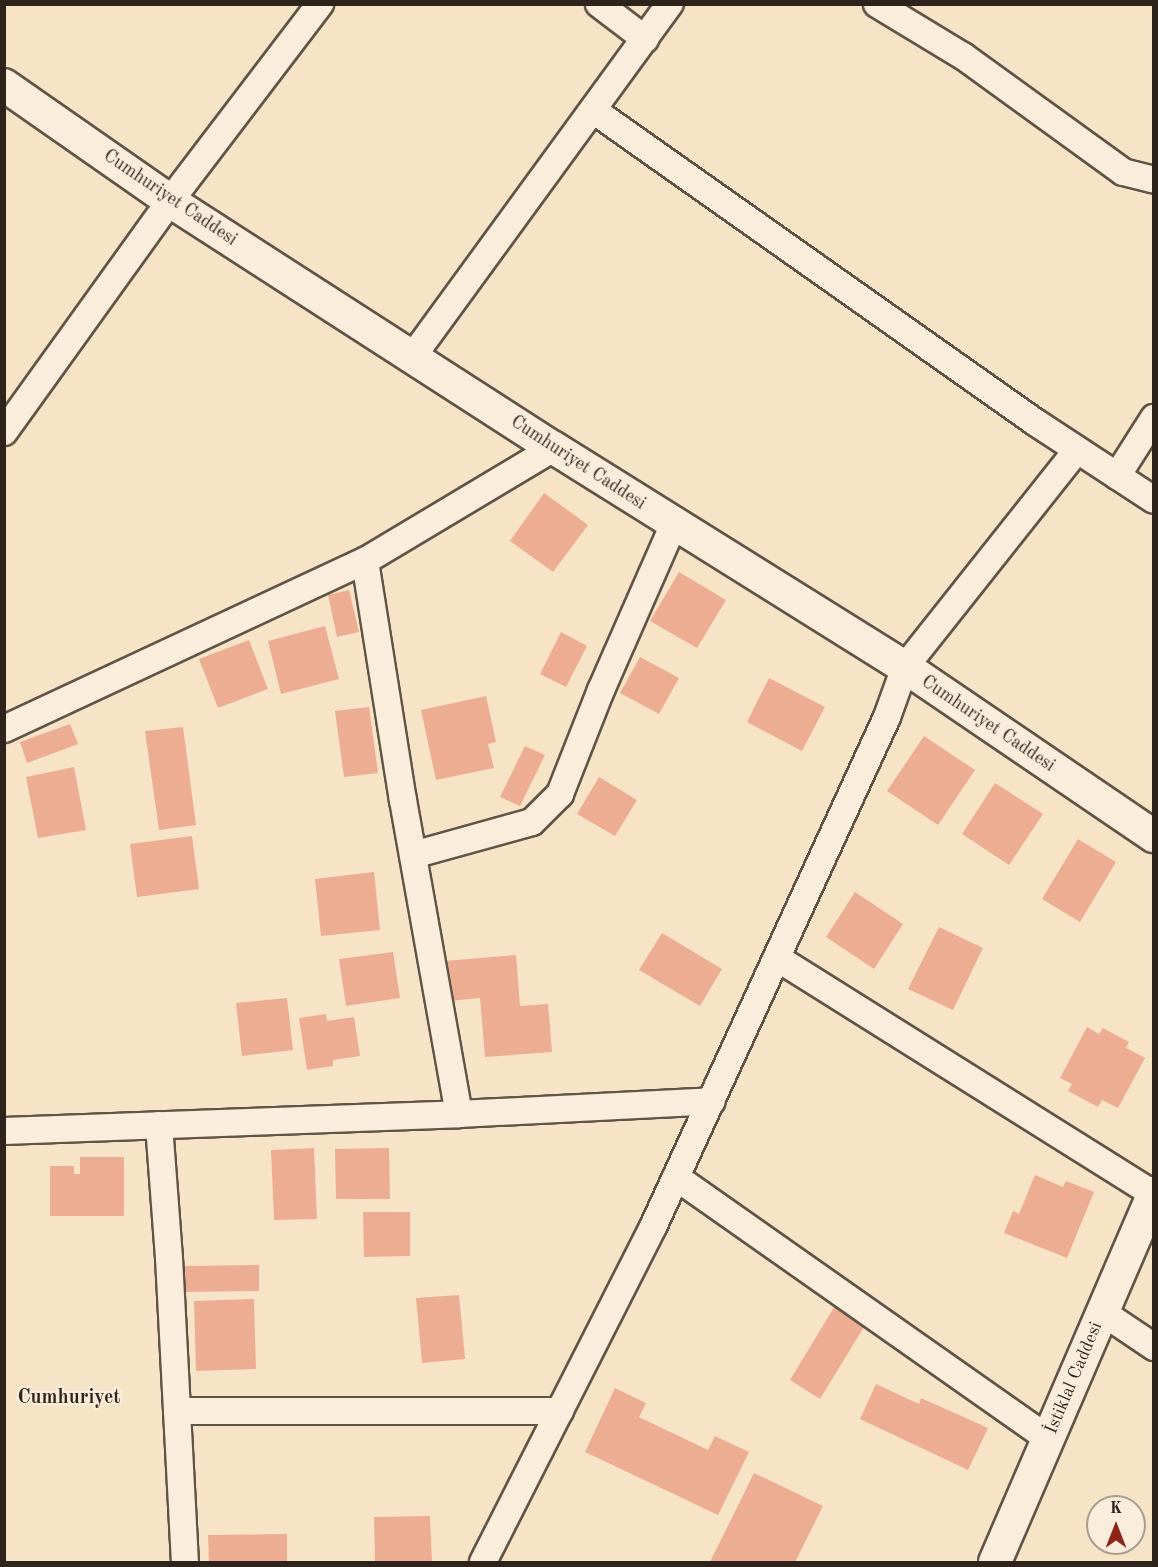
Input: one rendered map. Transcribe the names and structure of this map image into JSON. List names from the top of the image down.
{
  "streets": {
    "street": ["Cumhuriyet Caddesi", "İstiklal Caddesi"]
  },
  "districts": ["Cumhuriyet"],
  "north": "top"
}
